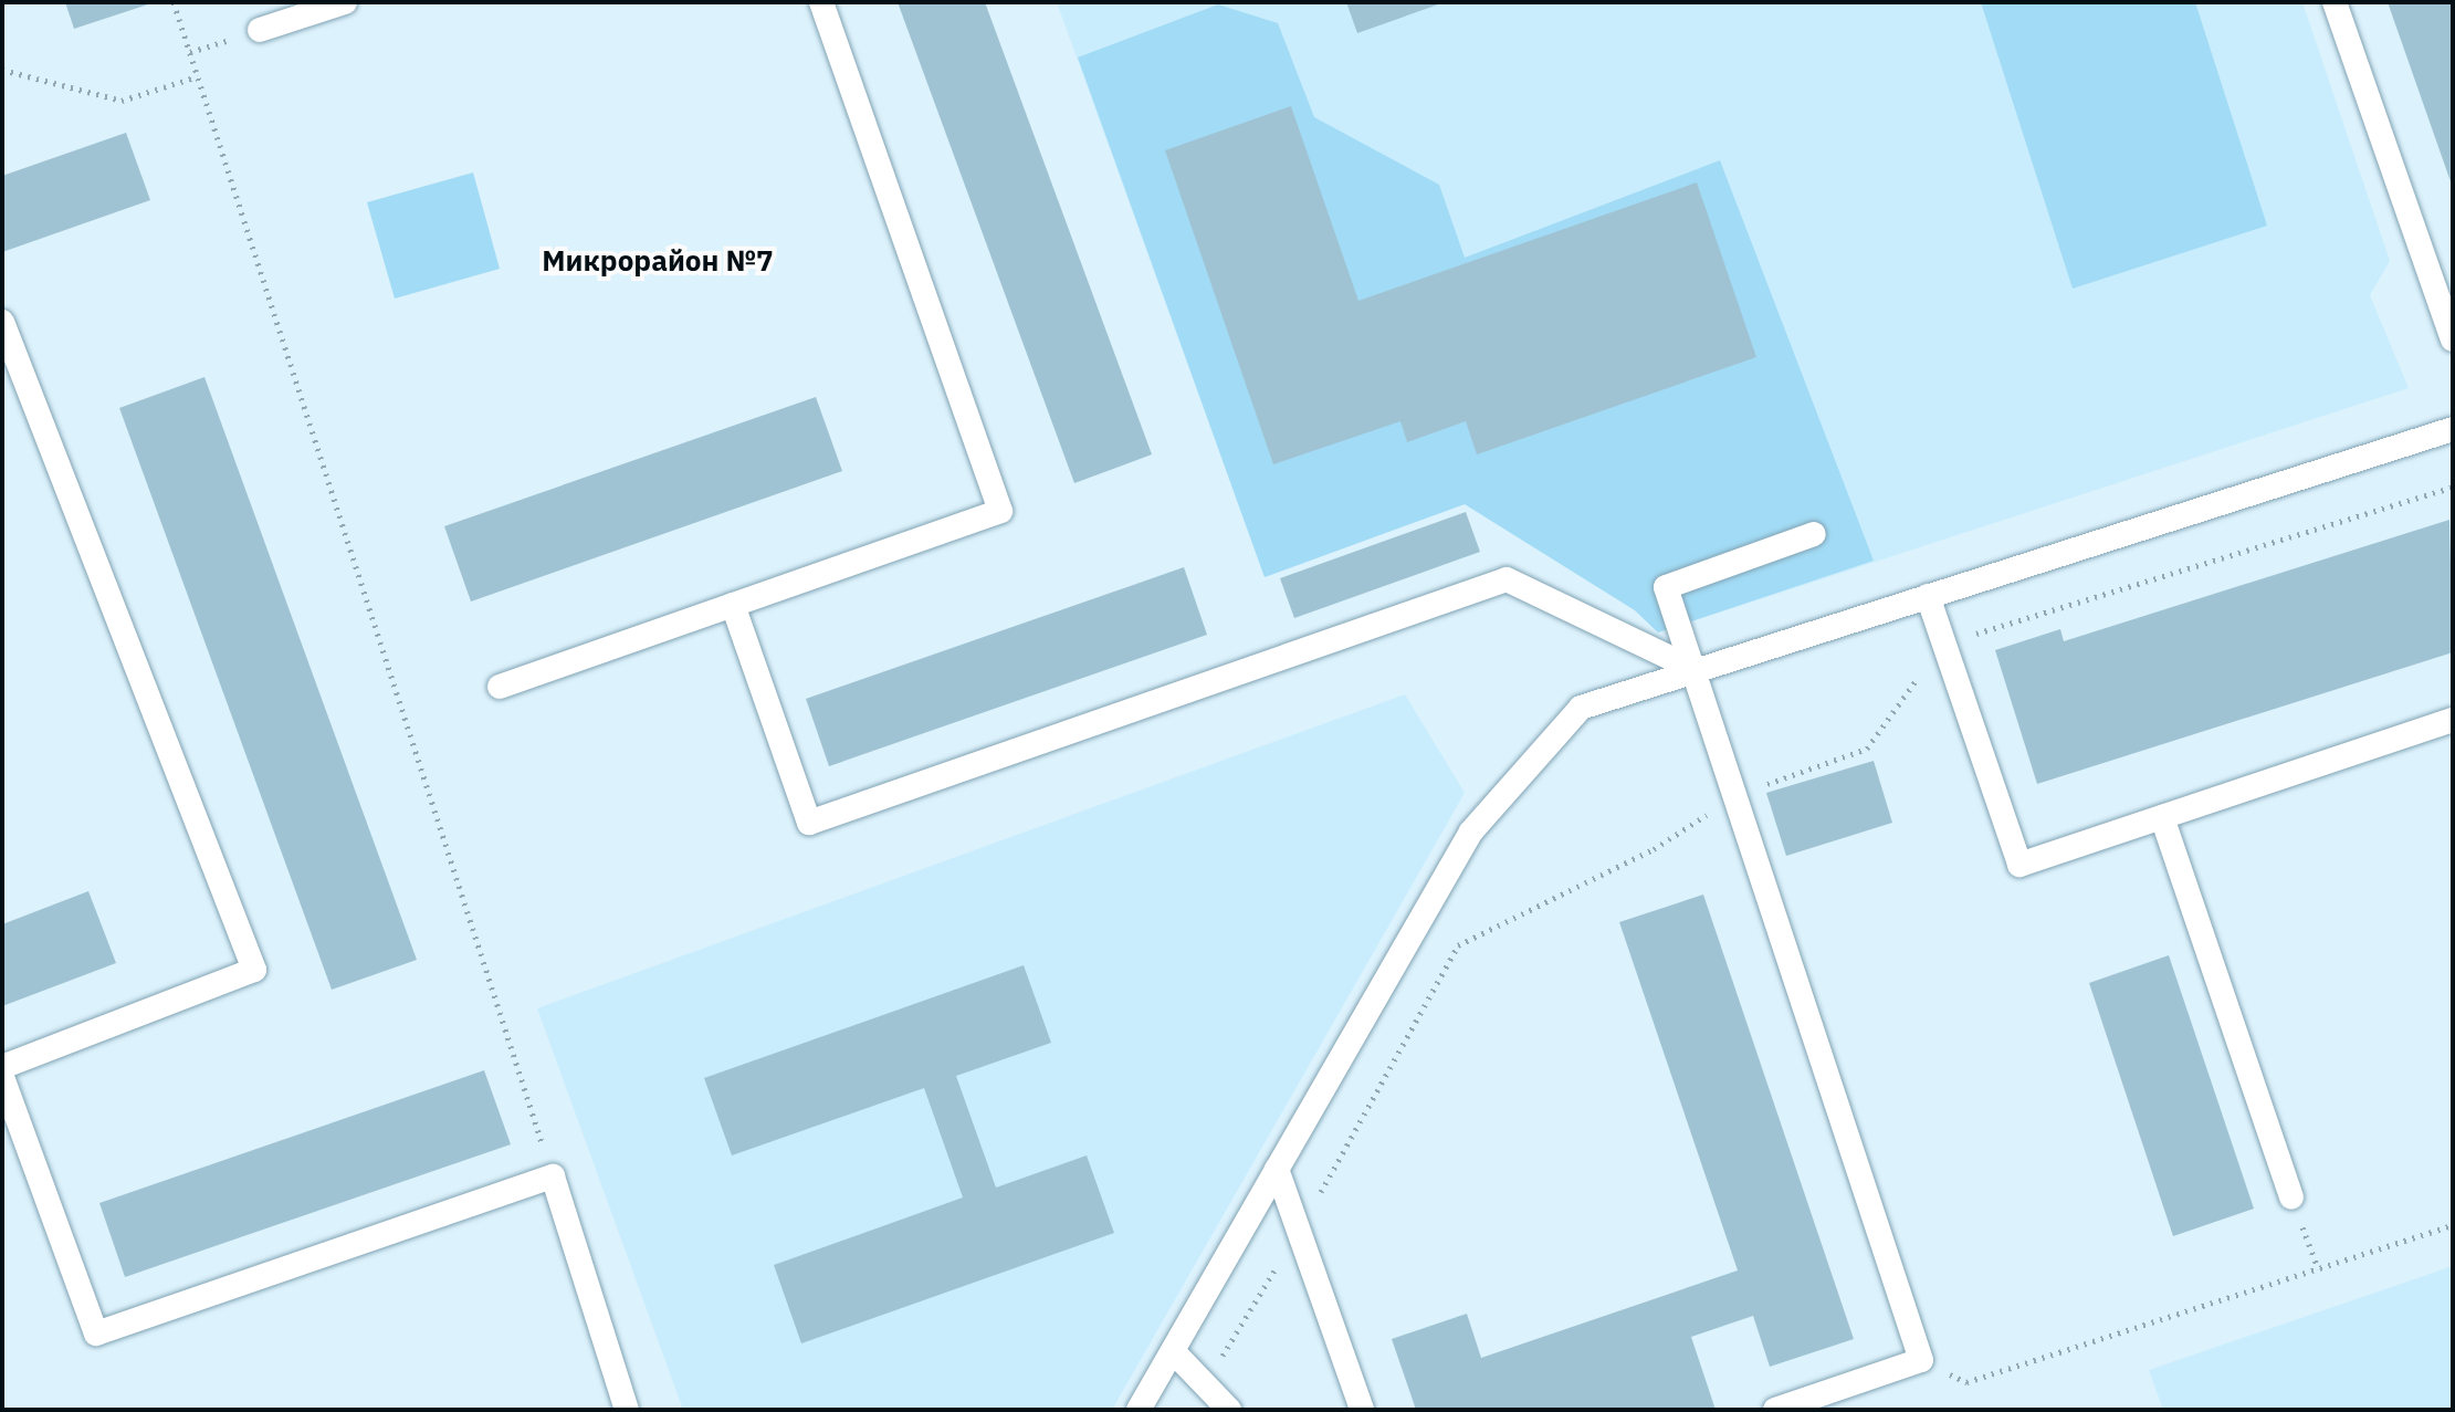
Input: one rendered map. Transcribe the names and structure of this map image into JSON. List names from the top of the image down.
{
  "districts": ["Микрорайон №7"]
}
